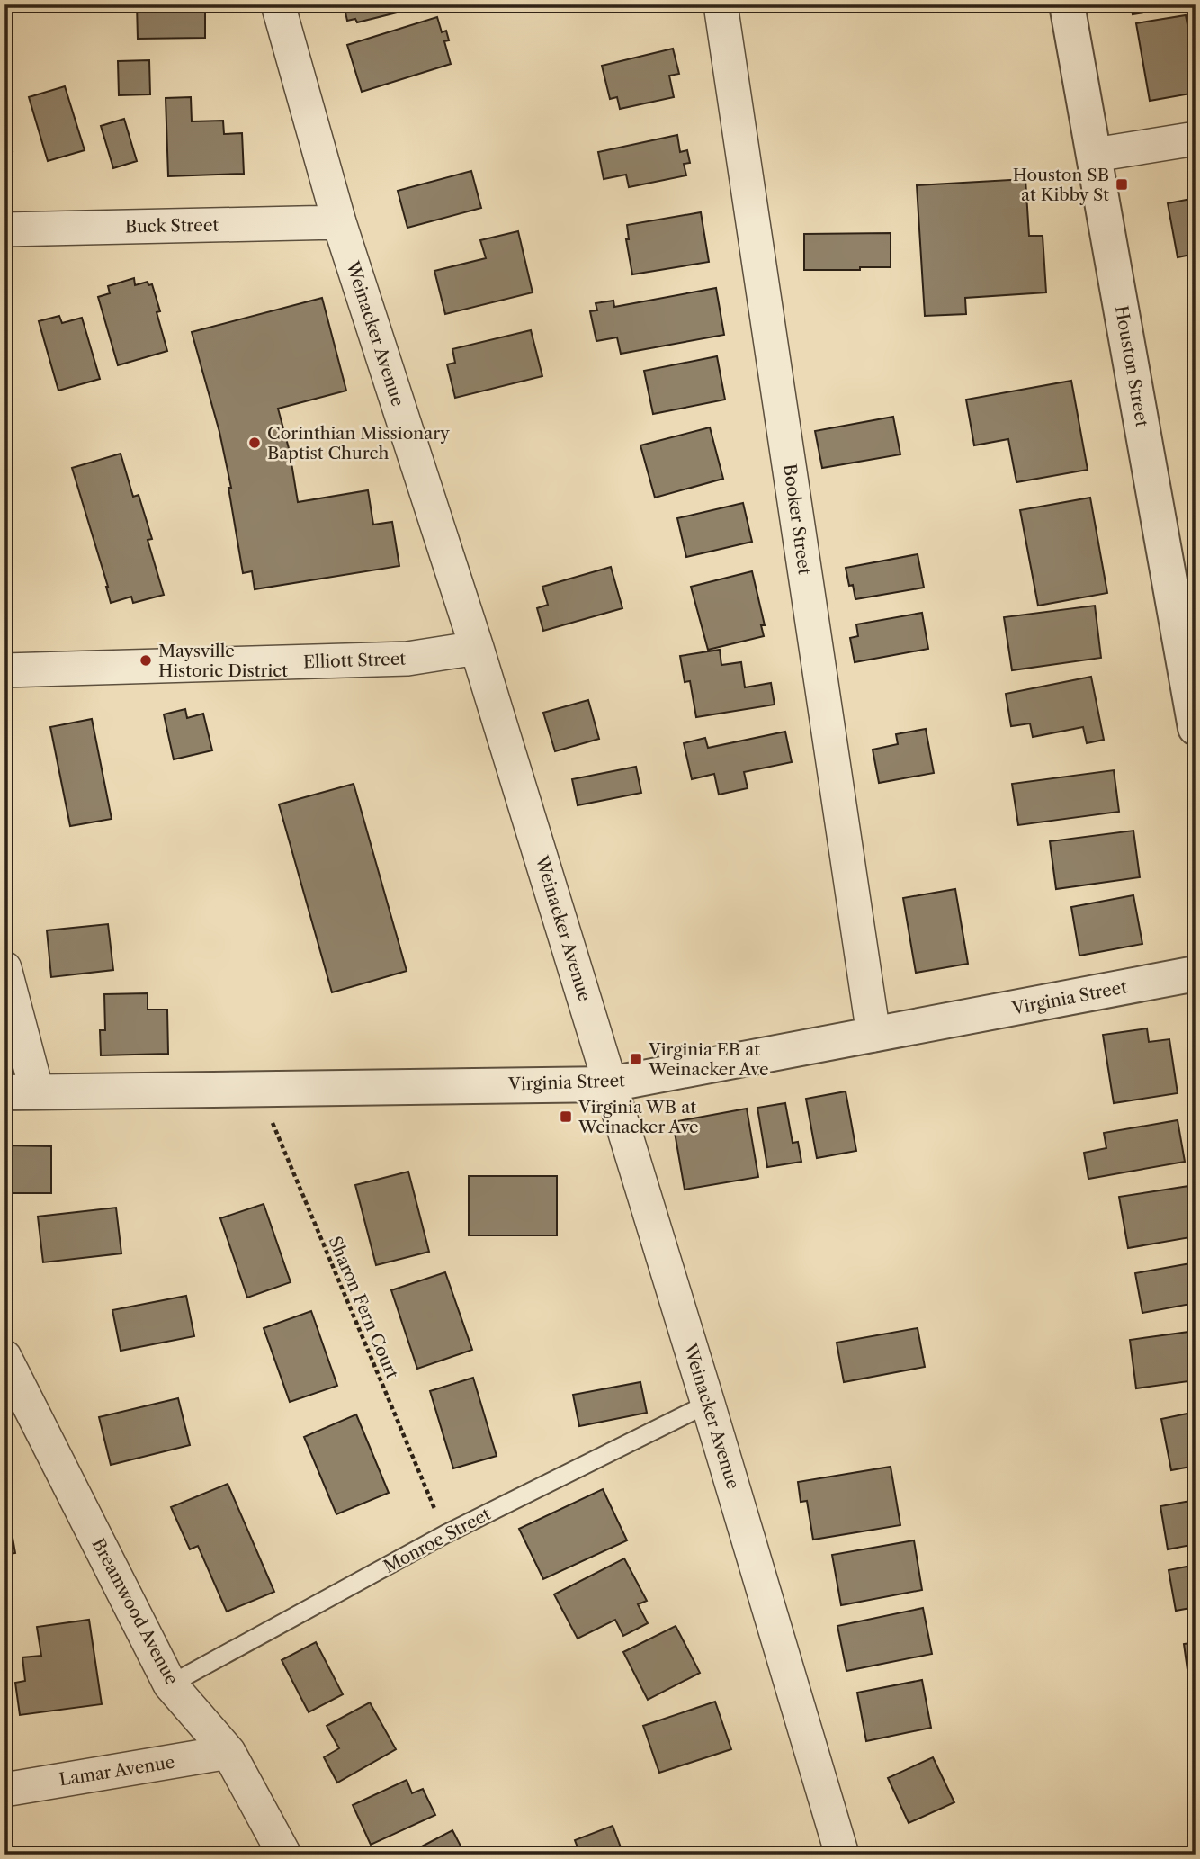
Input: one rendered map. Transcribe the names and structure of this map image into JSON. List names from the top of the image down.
{
  "streets": {
    "street": [
      "Buck Street",
      "Weinacker Avenue",
      "Houston Street",
      "Booker Street",
      "Elliott Street",
      "Virginia Street",
      "Breamwood Avenue",
      "Lamar Avenue"
    ],
    "lane": ["Monroe Street"],
    "path": ["Sharon Fern Court"]
  },
  "crossings": [
    ["Buck Street", "Weinacker Avenue"],
    ["Weinacker Avenue", "Elliott Street"],
    ["Weinacker Avenue", "Virginia Street"],
    ["Weinacker Avenue", "Monroe Street"],
    ["Booker Street", "Virginia Street"],
    ["Virginia Street", "Sharon Fern Court"],
    ["Sharon Fern Court", "Monroe Street"],
    ["Monroe Street", "Breamwood Avenue"],
    ["Breamwood Avenue", "Lamar Avenue"]
  ],
  "places": {
    "transit": ["Houston SB at Kibby St", "Virginia EB at Weinacker Ave", "Virginia WB at Weinacker Ave"],
    "other": ["Corinthian Missionary Baptist Church", "Maysville Historic District"]
  }
}
